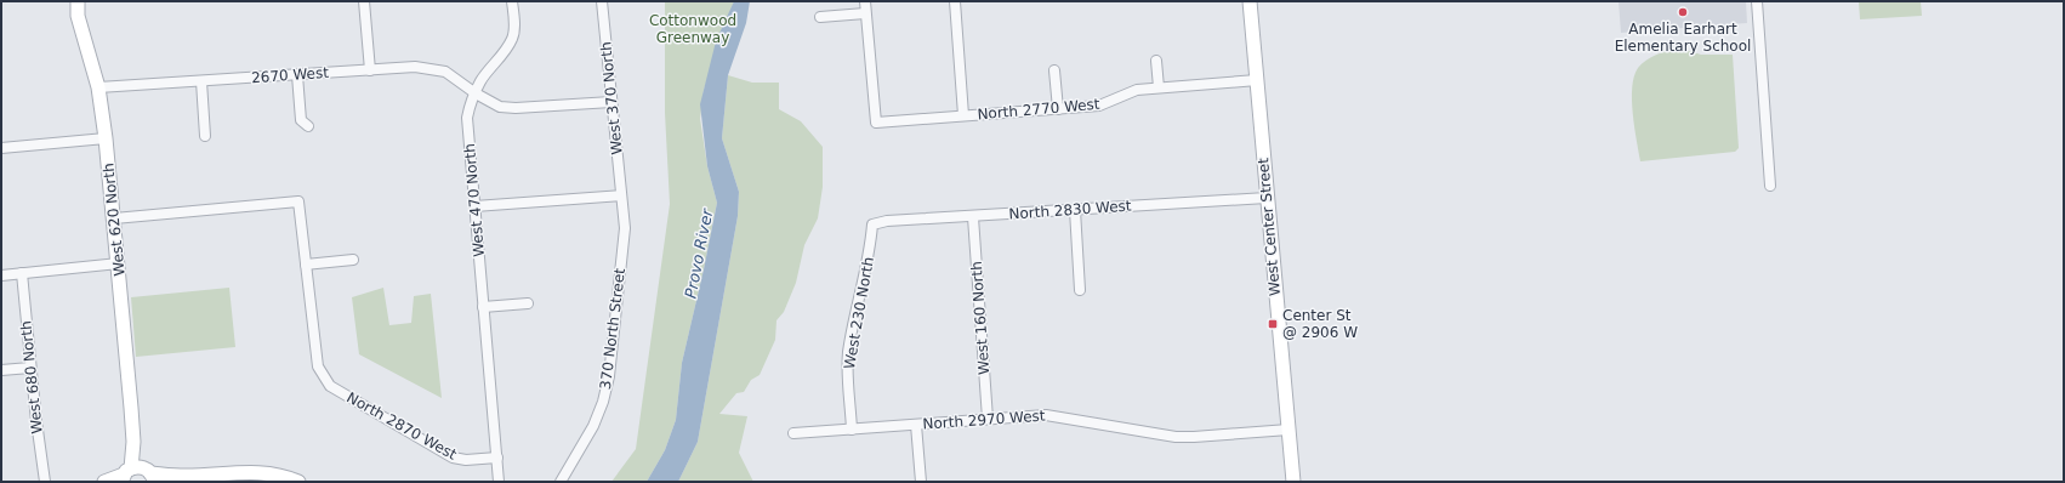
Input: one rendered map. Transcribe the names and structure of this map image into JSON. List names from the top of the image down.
{
  "streets": {
    "street": [
      "2670 West",
      "West 370 North",
      "North 2770 West",
      "West 470 North",
      "North 2830 West",
      "West 620 North",
      "West Center Street",
      "West 230 North",
      "West 160 North",
      "370 North Street",
      "West 680 North",
      "North 2970 West",
      "North 2870 West"
    ]
  },
  "crossings": [
    ["2670 West", "West 370 North"],
    ["2670 West", "West 470 North"],
    ["2670 West", "West 620 North"],
    ["West 370 North", "370 North Street"],
    ["North 2770 West", "West Center Street"],
    ["West 470 North", "North 2870 West"],
    ["North 2830 West", "West Center Street"],
    ["North 2830 West", "West 230 North"],
    ["North 2830 West", "West 160 North"],
    ["West Center Street", "North 2970 West"],
    ["West 230 North", "North 2970 West"],
    ["West 160 North", "North 2970 West"]
  ],
  "water": ["Provo River"],
  "parks": ["Cottonwood Greenway"],
  "places": {
    "other": ["Amelia Earhart Elementary School"],
    "transit": ["Center St @ 2906 W"]
  }
}
